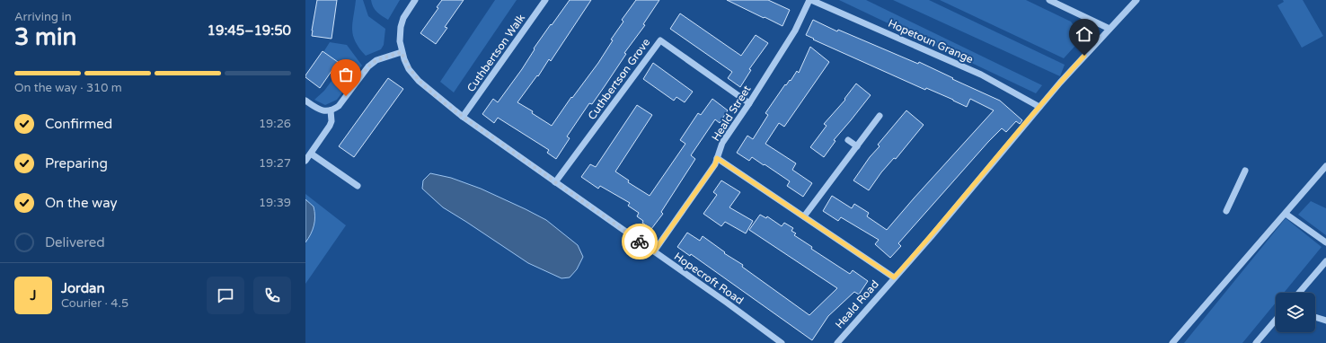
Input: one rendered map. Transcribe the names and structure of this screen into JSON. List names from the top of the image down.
{
  "streets": {
    "street": [
      "Hopetoun Grange",
      "Cuthbertson Walk",
      "Cuthbertson Grove",
      "Heald Street",
      "Hopecroft Road",
      "Heald Road"
    ]
  },
  "crossings": [
    ["Hopetoun Grange", "Heald Street"],
    ["Hopetoun Grange", "Heald Road"],
    ["Cuthbertson Walk", "Hopecroft Road"],
    ["Cuthbertson Grove", "Heald Street"],
    ["Cuthbertson Grove", "Hopecroft Road"],
    ["Heald Street", "Hopecroft Road"]
  ],
  "page": {
    "heading": ["3 min", "Arriving in", "19:45–19:50"],
    "panel": ["Jordan", "Courier · 4.5"],
    "bar": "On the way · 310 m",
    "list": [
      ["Confirmed", "19:26"],
      ["Preparing", "19:27"],
      ["On the way", "19:39"],
      "Delivered"
    ],
    "round": "J"
  }
}
